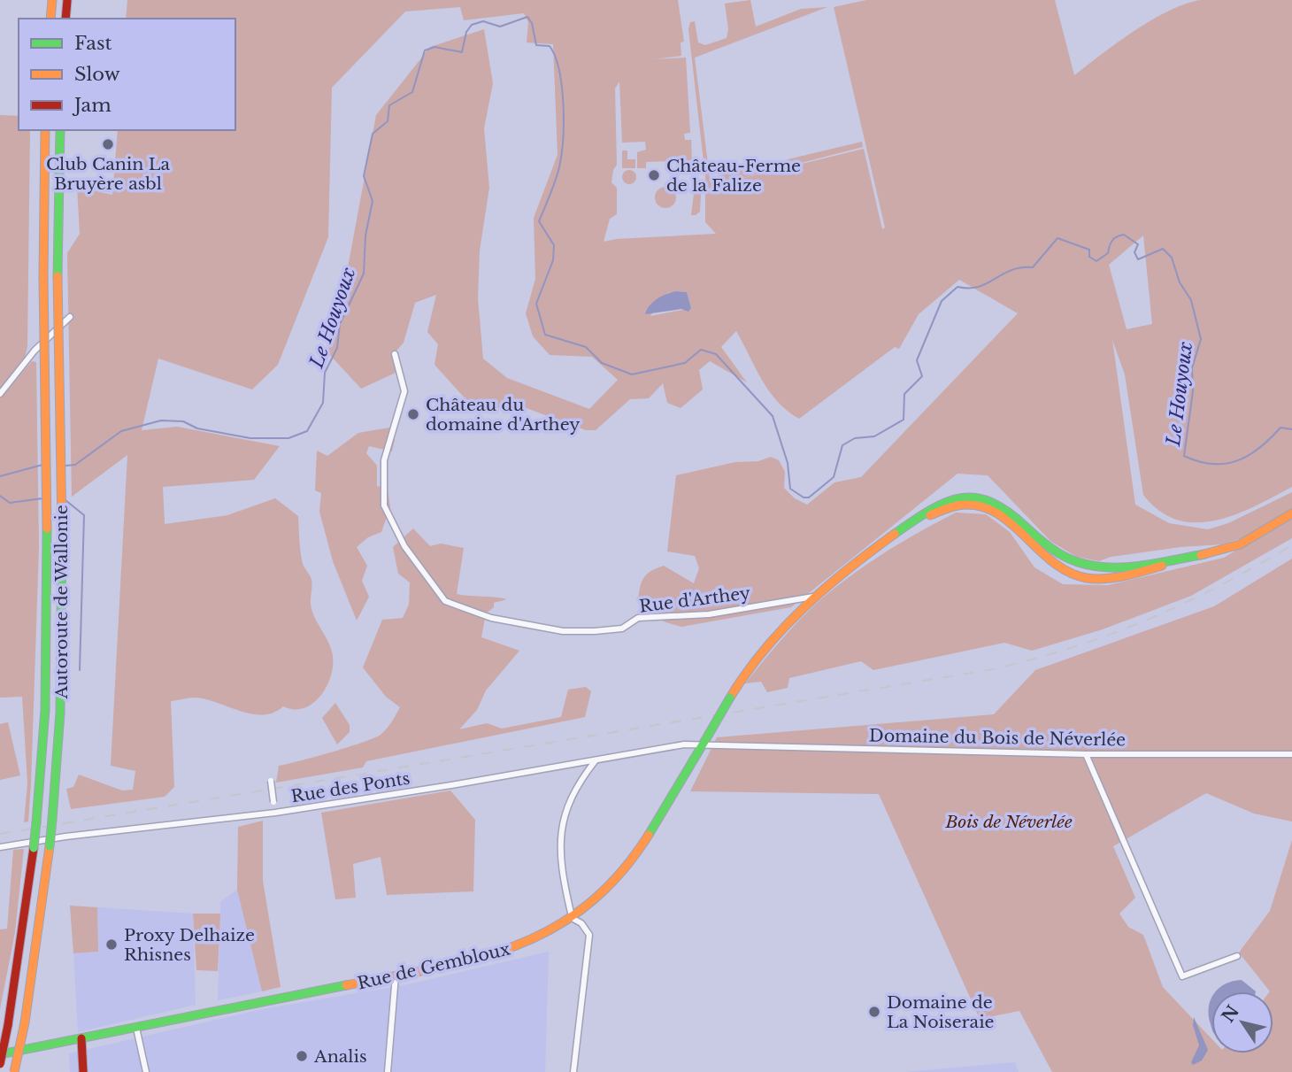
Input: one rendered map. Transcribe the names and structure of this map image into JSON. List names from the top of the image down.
{
  "streets": {
    "main road": ["Autoroute de Wallonie", "Rue de Gembloux"],
    "street": ["Rue d'Arthey", "Domaine du Bois de Néverlée", "Rue des Ponts"]
  },
  "crossings": [
    ["Rue d'Arthey", "Rue de Gembloux"],
    ["Domaine du Bois de Néverlée", "Rue des Ponts"],
    ["Domaine du Bois de Néverlée", "Rue de Gembloux"],
    ["Rue des Ponts", "Rue de Gembloux"]
  ],
  "water": ["Le Houyoux"],
  "parks": ["Bois de Néverlée"],
  "places": [
    "Club Canin La Bruyère asbl",
    "Château-Ferme de la Falize",
    "Château du domaine d'Arthey",
    "Proxy Delhaize Rhisnes",
    "Domaine de La Noiseraie",
    "Analis"
  ],
  "legend": ["Fast", "Slow", "Jam"],
  "north": "top left"
}
